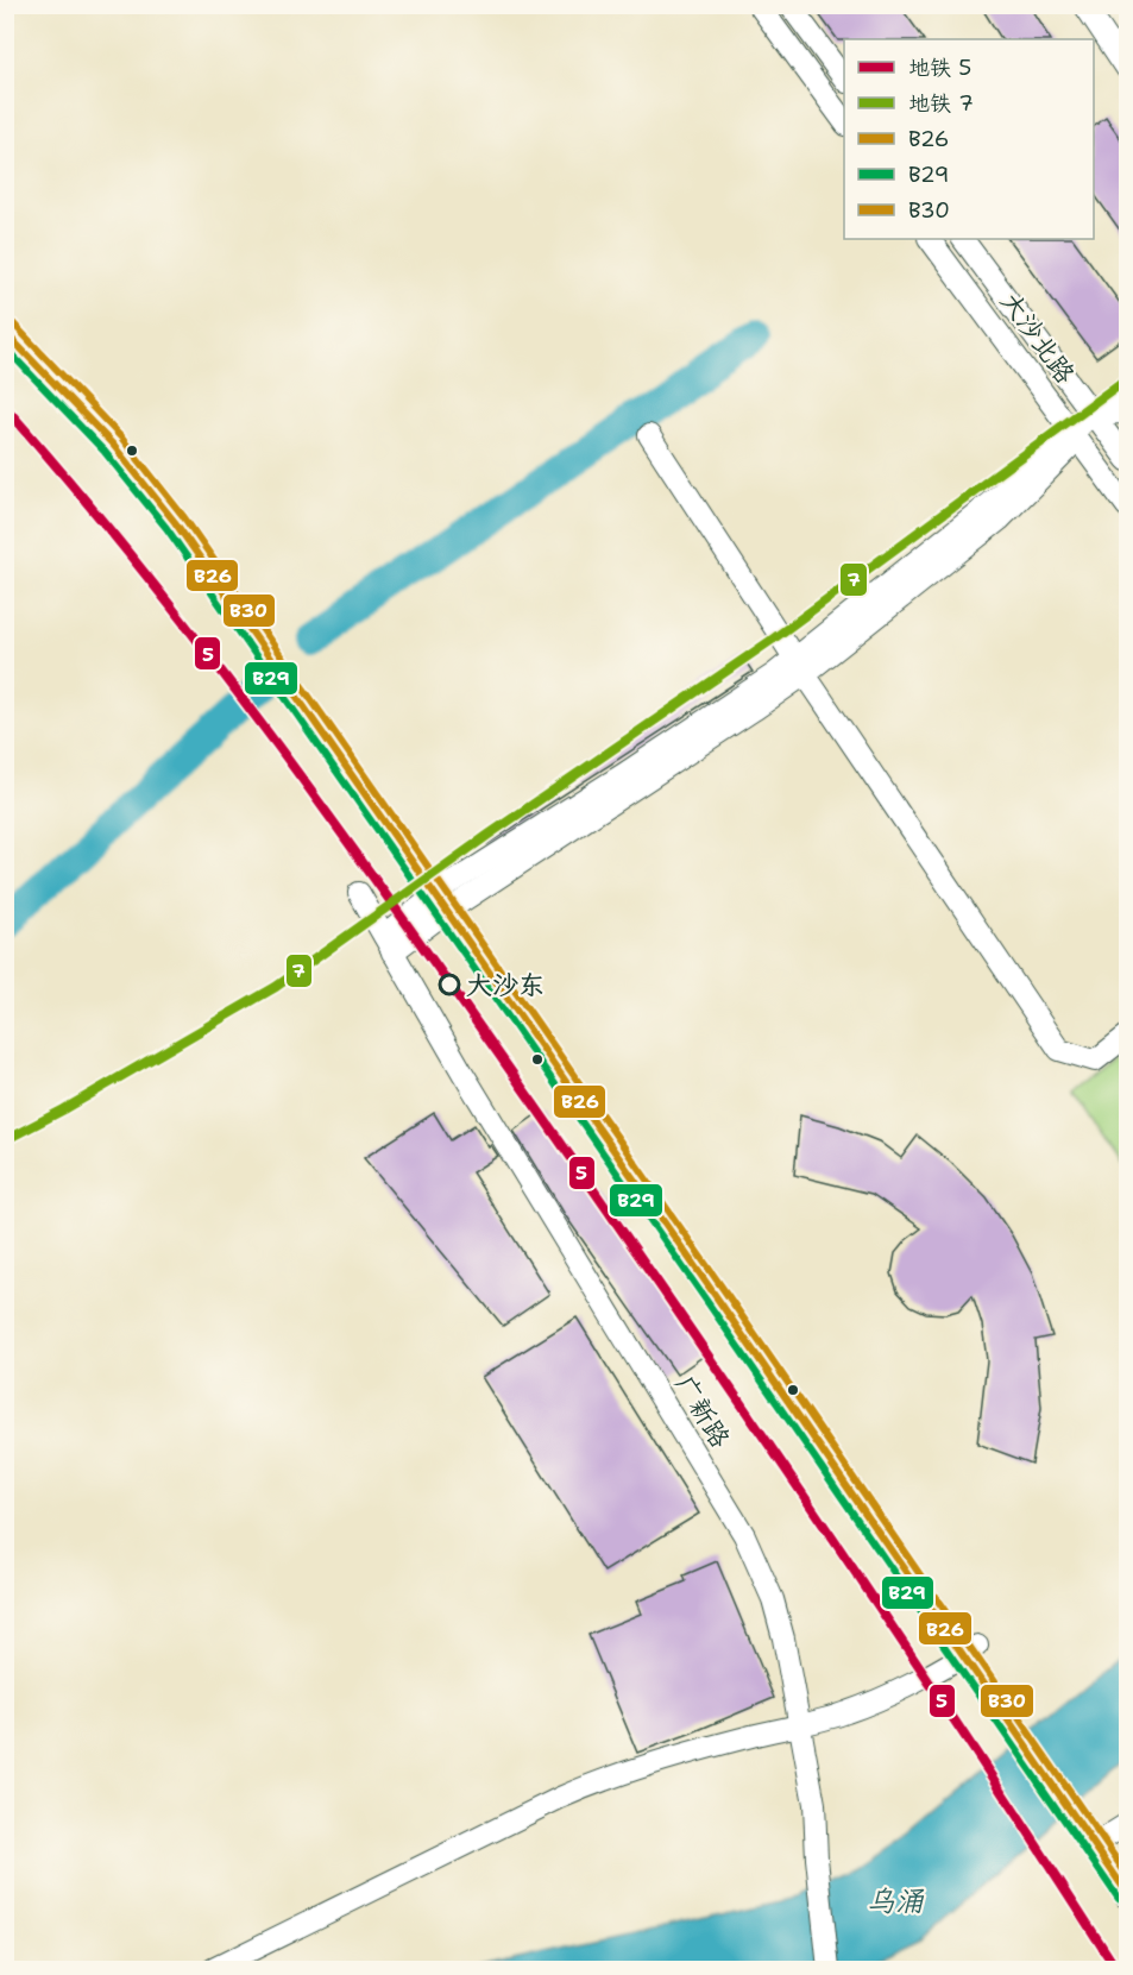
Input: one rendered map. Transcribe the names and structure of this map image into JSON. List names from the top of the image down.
{
  "streets": {
    "street": ["大沙北路", "广新路"]
  },
  "water": ["乌涌"],
  "places": ["大沙东"],
  "lines": [
    "transit line B30",
    "transit line B26",
    "transit line B29",
    "metro line 7",
    "metro line 5"
  ],
  "legend": [
    "地铁 5",
    "地铁 7",
    "B26",
    "B29",
    "B30"
  ]
}
